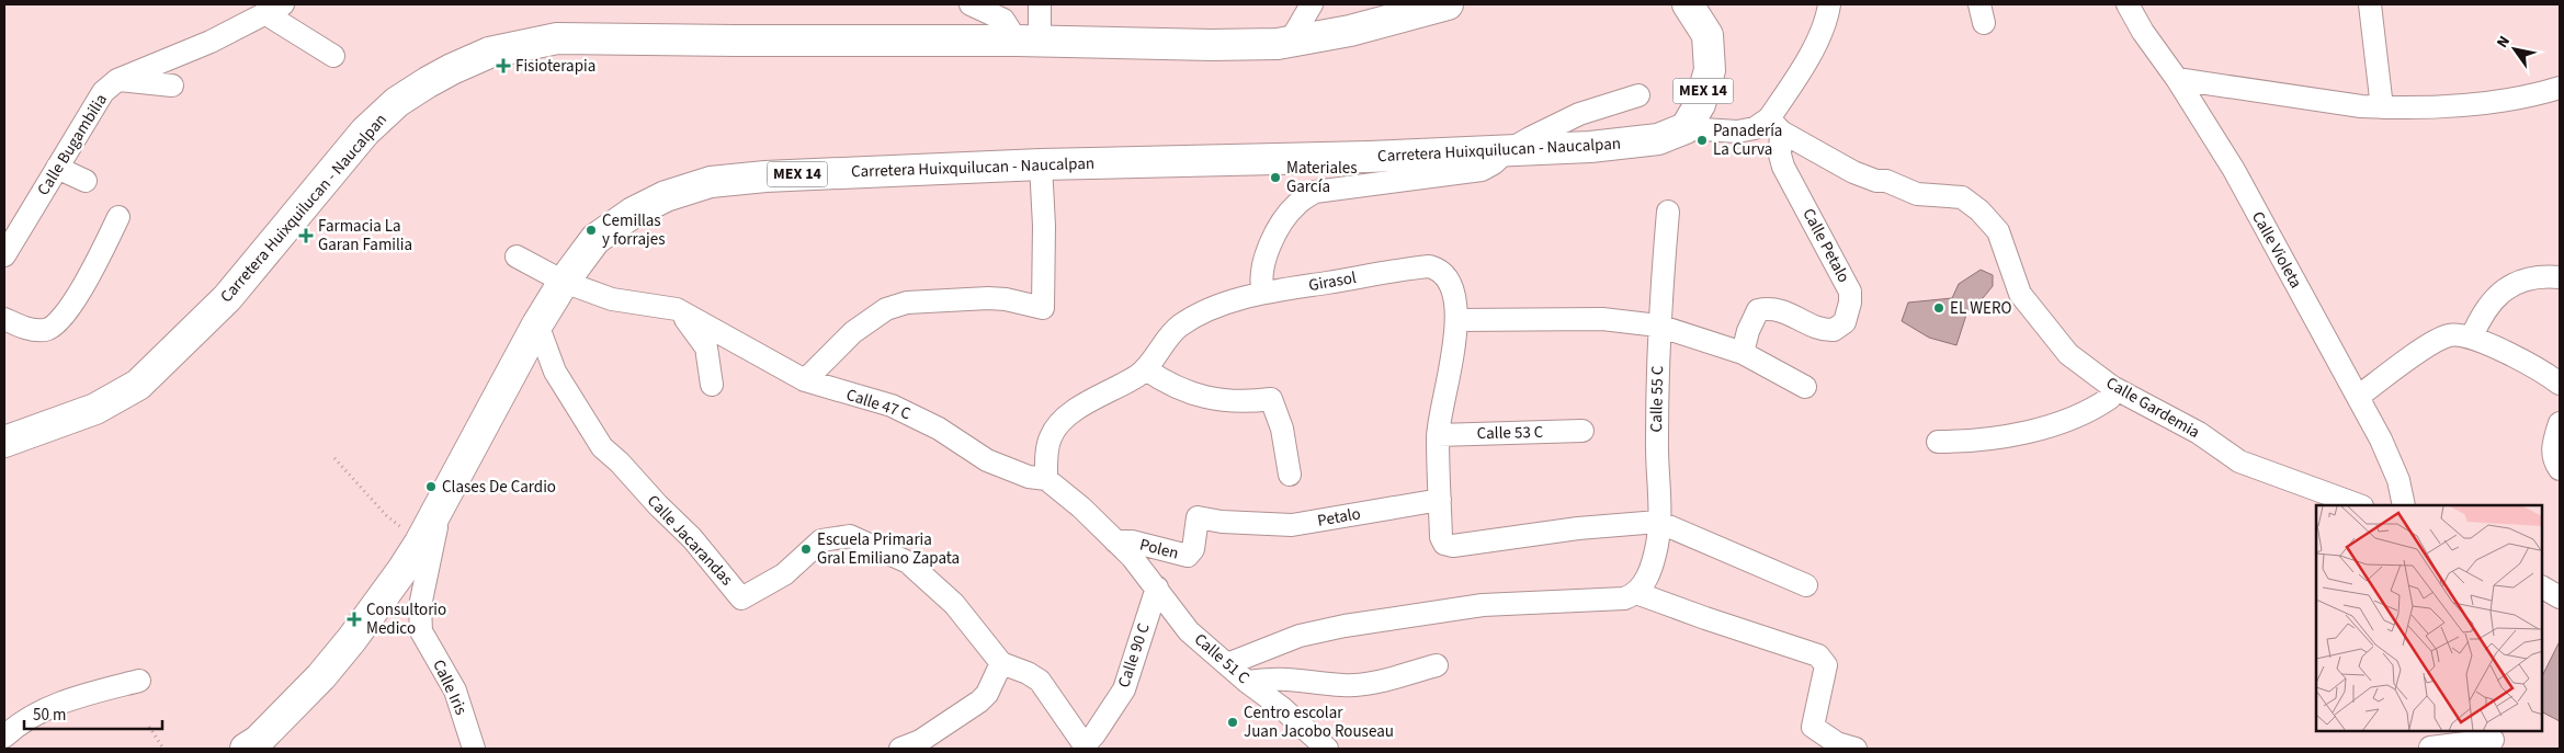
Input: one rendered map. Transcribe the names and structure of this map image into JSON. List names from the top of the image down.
{
  "streets": {
    "main road": ["MEX 14", "Carretera Huixquilucan - Naucalpan"],
    "street": [
      "Calle Bugambilia",
      "Calle Petalo",
      "Calle Violeta",
      "Girasol",
      "Calle 55 C",
      "Calle 47 C",
      "Calle Gardemia",
      "Calle 53 C",
      "Petalo",
      "Calle Jacarandas",
      "Polen",
      "Calle 90 C",
      "Calle 51 C",
      "Calle Iris"
    ]
  },
  "crossings": [
    ["MEX 14", "Carretera Huixquilucan - Naucalpan"],
    ["Carretera Huixquilucan - Naucalpan", "Calle 47 C"],
    ["Carretera Huixquilucan - Naucalpan", "Calle Jacarandas"],
    ["Carretera Huixquilucan - Naucalpan", "Calle Iris"],
    ["Calle Petalo", "Calle Gardemia"],
    ["Girasol", "Calle 55 C"],
    ["Girasol", "Calle 53 C"],
    ["Girasol", "Petalo"],
    ["Calle 47 C", "Polen"],
    ["Calle 47 C", "Calle 90 C"],
    ["Calle 47 C", "Calle 51 C"],
    ["Petalo", "Polen"],
    ["Calle 90 C", "Calle 51 C"]
  ],
  "places": {
    "health": ["Fisioterapia", "Farmacia La Garan Familia", "Consultorio Medico"],
    "other": [
      "Panadería La Curva",
      "Materiales García",
      "Cemillas y forrajes",
      "EL WERO",
      "Clases De Cardio",
      "Escuela Primaria Gral Emiliano Zapata",
      "Centro escolar Juan Jacobo Rouseau"
    ]
  },
  "scale_bar": "50 m",
  "north": "top left"
}
